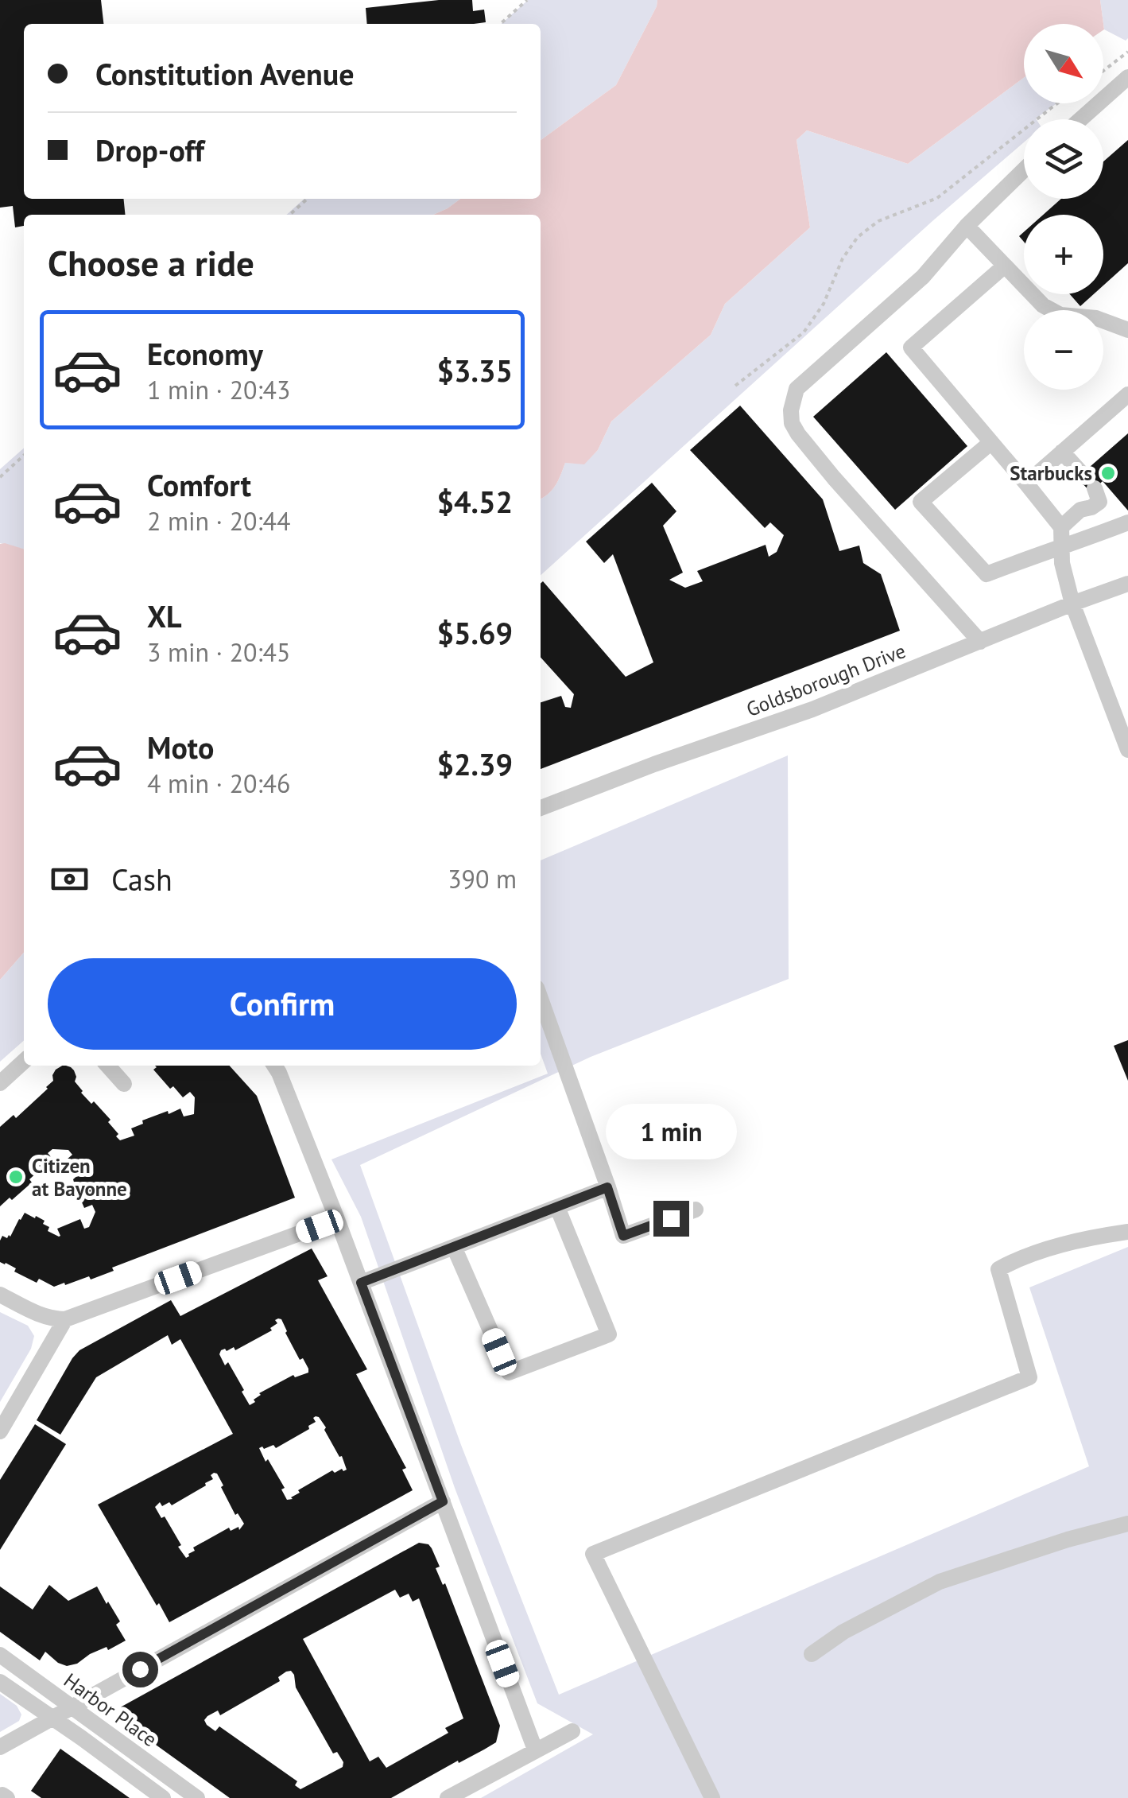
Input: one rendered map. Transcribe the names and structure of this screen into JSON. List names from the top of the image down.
{
  "streets": {
    "street": ["Goldsborough Drive", "Harbor Place"]
  },
  "places": ["Starbucks", "Citizen at Bayonne"],
  "north": "bottom right",
  "page": {
    "map_buttons": ["+", "−"],
    "banner": ["Constitution Avenue", "Drop-off"],
    "heading": "Choose a ride",
    "list": [
      {
        "name": "Economy",
        "note": "1 min · 20:43",
        "value": "$3.35"
      },
      {
        "name": "Comfort",
        "note": "2 min · 20:44",
        "value": "$4.52"
      },
      {
        "name": "XL",
        "note": "3 min · 20:45",
        "value": "$5.69"
      },
      {
        "name": "Moto",
        "note": "4 min · 20:46",
        "value": "$2.39"
      }
    ],
    "pay": ["Cash", "390 m"],
    "buttons": "Confirm",
    "bubble": "1 min"
  }
}
